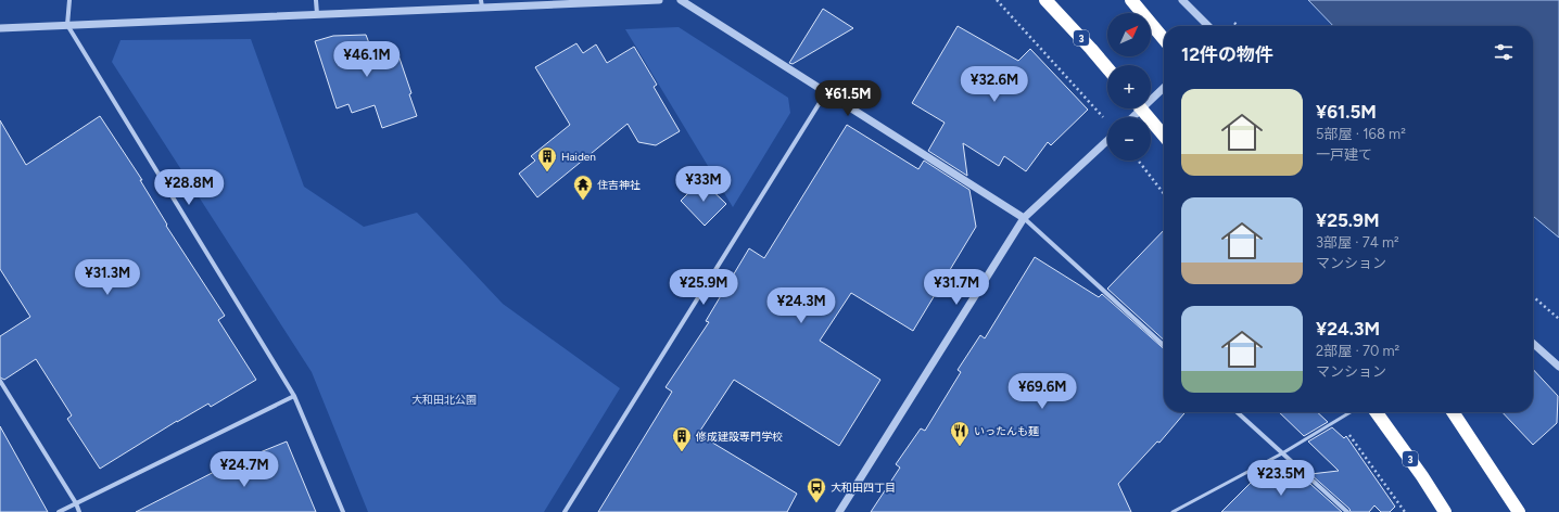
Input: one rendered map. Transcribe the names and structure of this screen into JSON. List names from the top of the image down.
{
  "streets": {
    "highway": ["3"]
  },
  "parks": ["大和田北公園"],
  "places": {
    "building": ["Haiden", "修成建設専門学校"],
    "temple": ["住吉神社"],
    "restaurant": ["いったんも麺"],
    "bus stop": ["大和田四丁目"]
  },
  "north": "top right",
  "page": {
    "map_buttons": ["+", "−"],
    "heading": "12件の物件",
    "price": [
      "¥46.1M",
      "¥32.6M",
      "¥61.5M",
      "¥33M",
      "¥28.8M",
      "¥31.3M",
      "¥25.9M",
      "¥31.7M",
      "¥24.3M",
      "¥69.6M",
      "¥24.7M",
      "¥23.5M"
    ],
    "list": [
      {
        "name": "¥61.5M",
        "note": "5部屋 · 168 m² · 一戸建て"
      },
      {
        "name": "¥25.9M",
        "note": "3部屋 · 74 m² · マンション"
      },
      {
        "name": "¥24.3M",
        "note": "2部屋 · 70 m² · マンション"
      }
    ]
  }
}
